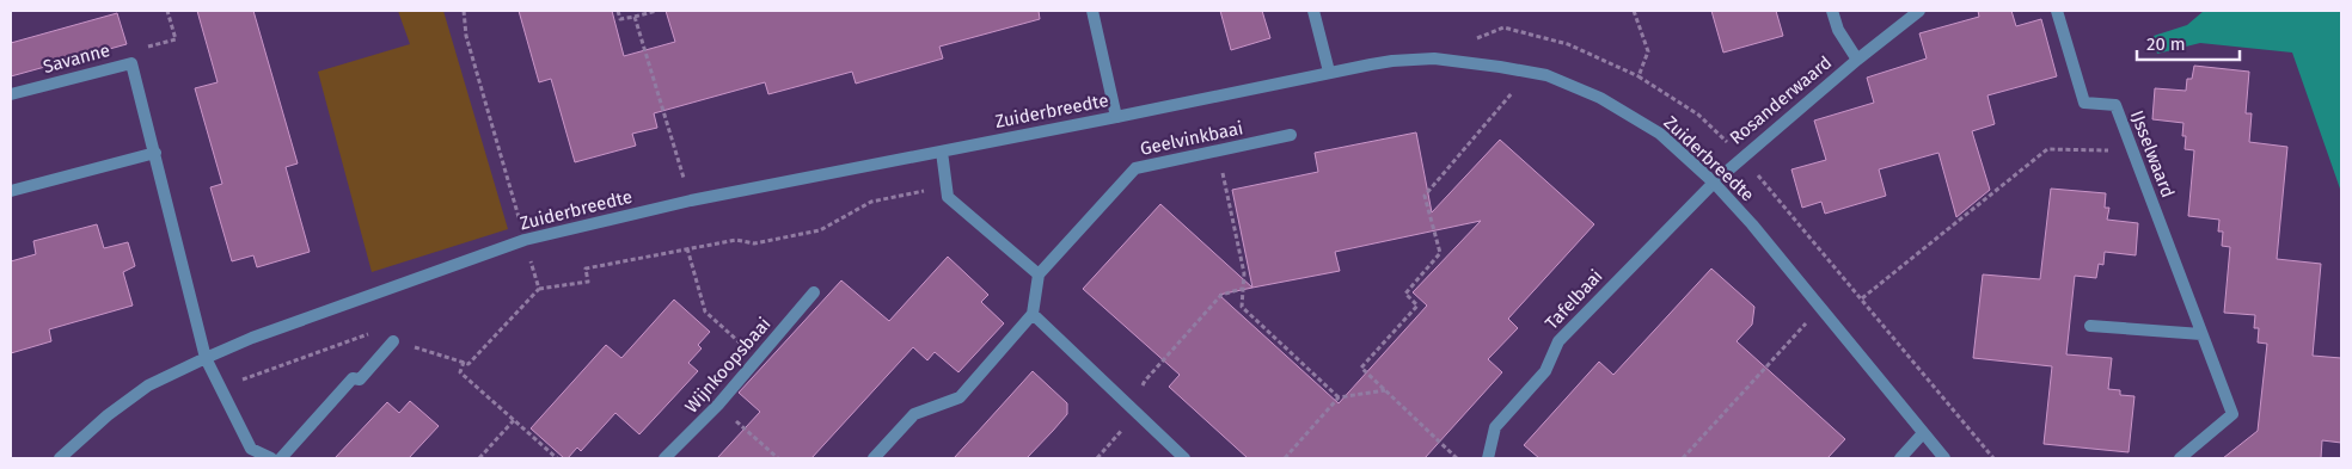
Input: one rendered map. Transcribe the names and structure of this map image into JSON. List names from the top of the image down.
{
  "streets": {
    "street": [
      "Savanne",
      "Rosanderwaard",
      "Zuiderbreedte",
      "Geelvinkbaai",
      "IJsselwaard",
      "Tafelbaai",
      "Wijnkoopsbaai"
    ]
  },
  "crossings": [
    ["Savanne", "Zuiderbreedte"],
    ["Rosanderwaard", "Zuiderbreedte"],
    ["Rosanderwaard", "Tafelbaai"],
    ["Zuiderbreedte", "Tafelbaai"]
  ],
  "scale_bar": "20 m"
}
